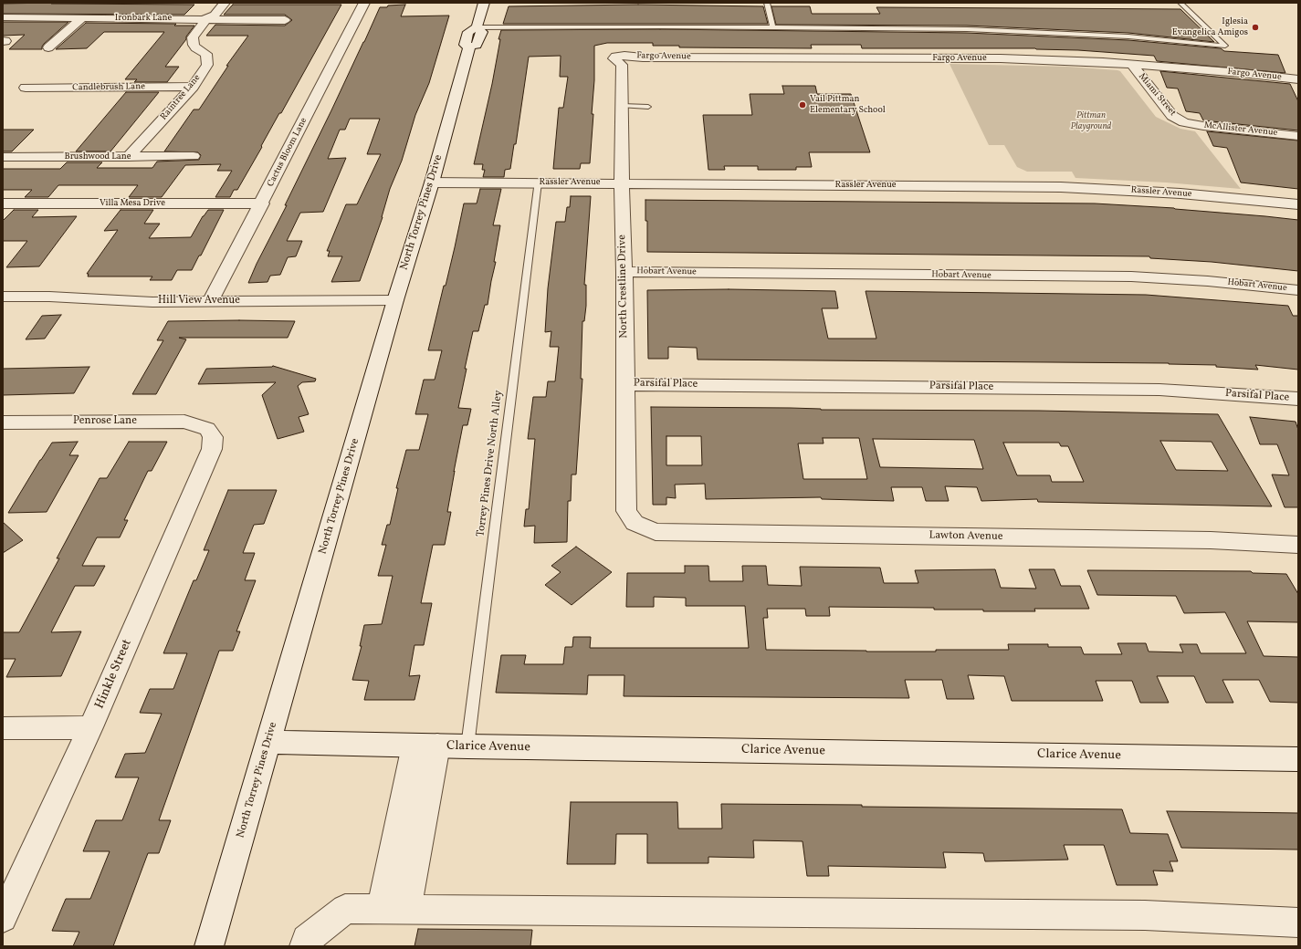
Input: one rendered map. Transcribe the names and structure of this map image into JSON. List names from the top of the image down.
{
  "streets": {
    "street": [
      "Ironbark Lane",
      "Fargo Avenue",
      "Candlebrush Lane",
      "Miami Street",
      "Raintree Lane",
      "McAllister Avenue",
      "Cactus Bloom Lane",
      "Brushwood Lane",
      "Rassler Avenue",
      "Villa Mesa Drive",
      "North Torrey Pines Drive",
      "Hobart Avenue",
      "North Crestline Drive",
      "Hill View Avenue",
      "Parsifal Place",
      "Penrose Lane",
      "Lawton Avenue",
      "Hinkle Street",
      "Clarice Avenue"
    ],
    "lane": ["Torrey Pines Drive North Alley"]
  },
  "crossings": [
    ["Ironbark Lane", "Raintree Lane"],
    ["Fargo Avenue", "Miami Street"],
    ["Fargo Avenue", "North Crestline Drive"],
    ["Candlebrush Lane", "Raintree Lane"],
    ["Miami Street", "McAllister Avenue"],
    ["Raintree Lane", "Brushwood Lane"],
    ["Cactus Bloom Lane", "Villa Mesa Drive"],
    ["Cactus Bloom Lane", "Hill View Avenue"],
    ["Rassler Avenue", "North Torrey Pines Drive"],
    ["Rassler Avenue", "North Crestline Drive"],
    ["Rassler Avenue", "Torrey Pines Drive North Alley"],
    ["North Torrey Pines Drive", "Hill View Avenue"],
    ["North Torrey Pines Drive", "Clarice Avenue"],
    ["Hobart Avenue", "North Crestline Drive"],
    ["North Crestline Drive", "Parsifal Place"],
    ["North Crestline Drive", "Lawton Avenue"],
    ["Penrose Lane", "Hinkle Street"],
    ["Torrey Pines Drive North Alley", "Clarice Avenue"]
  ],
  "parks": ["Pittman Playground"],
  "places": ["Iglesia Evangelica Amigos", "Vail Pittman Elementary School"]
}
